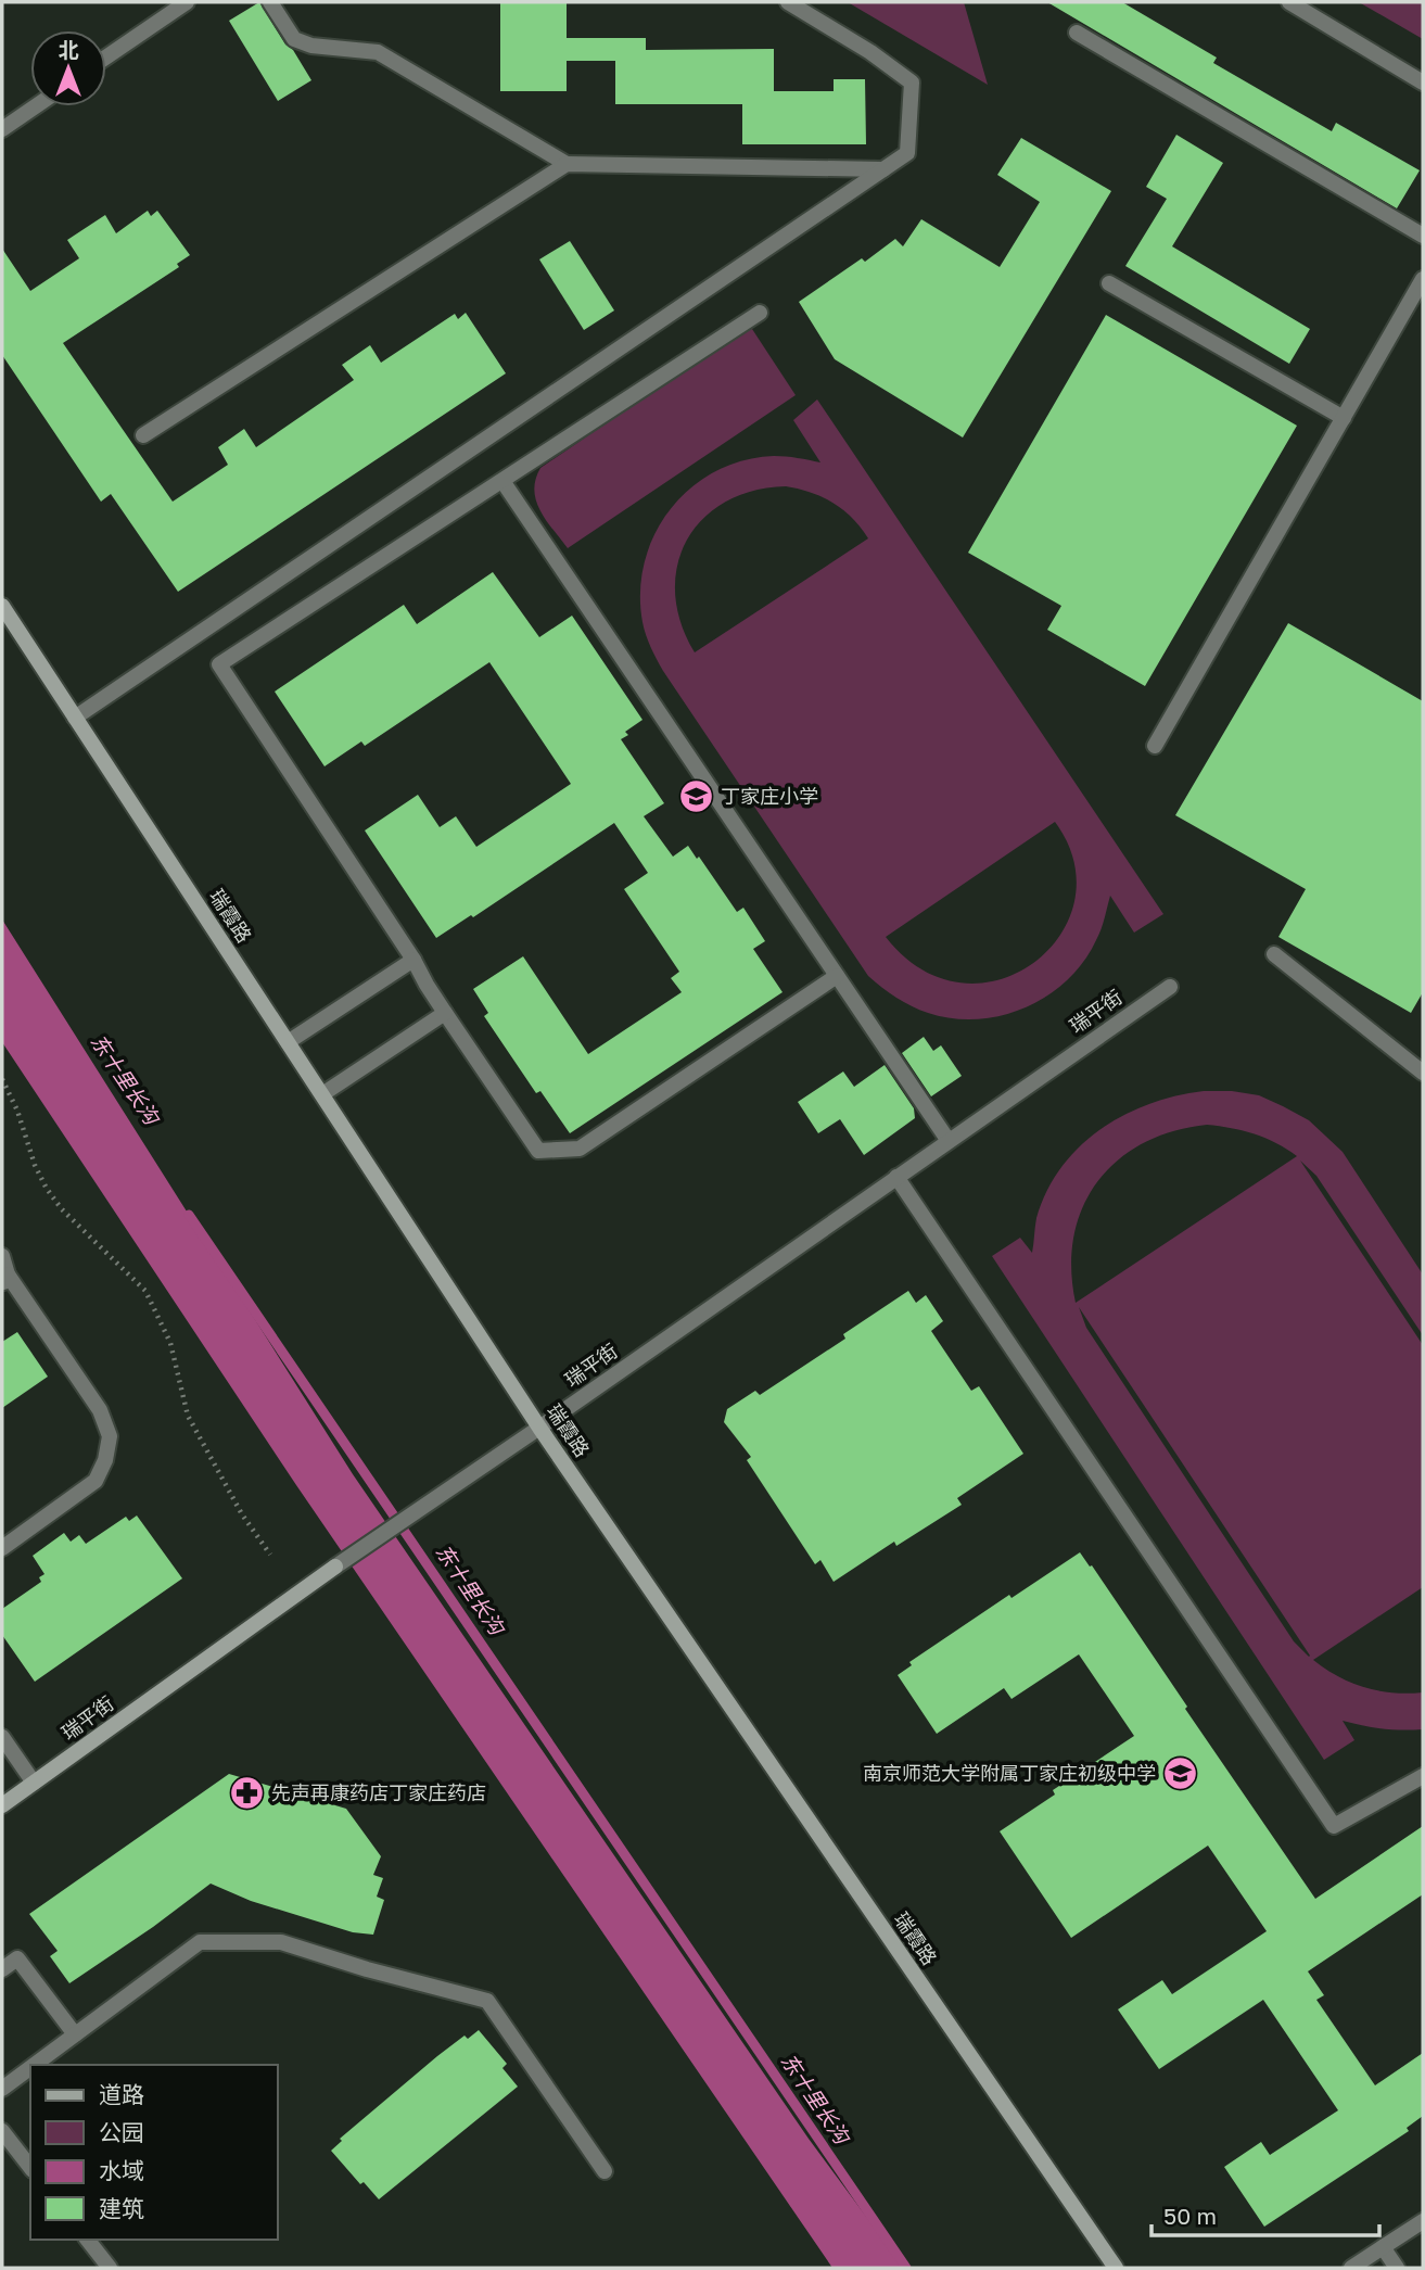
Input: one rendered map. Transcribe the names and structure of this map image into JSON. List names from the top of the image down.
{
  "streets": {
    "street": ["瑞霞路", "瑞平街"]
  },
  "crossings": [
    ["瑞霞路", "瑞平街"]
  ],
  "water": ["东十里长沟"],
  "places": {
    "school or university": ["丁家庄小学", "南京师范大学附属丁家庄初级中学"],
    "pharmacy": ["先声再康药店丁家庄药店"]
  },
  "legend": [
    "道路",
    "公园",
    "水域",
    "建筑"
  ],
  "scale_bar": "50 m",
  "north": "top"
}
